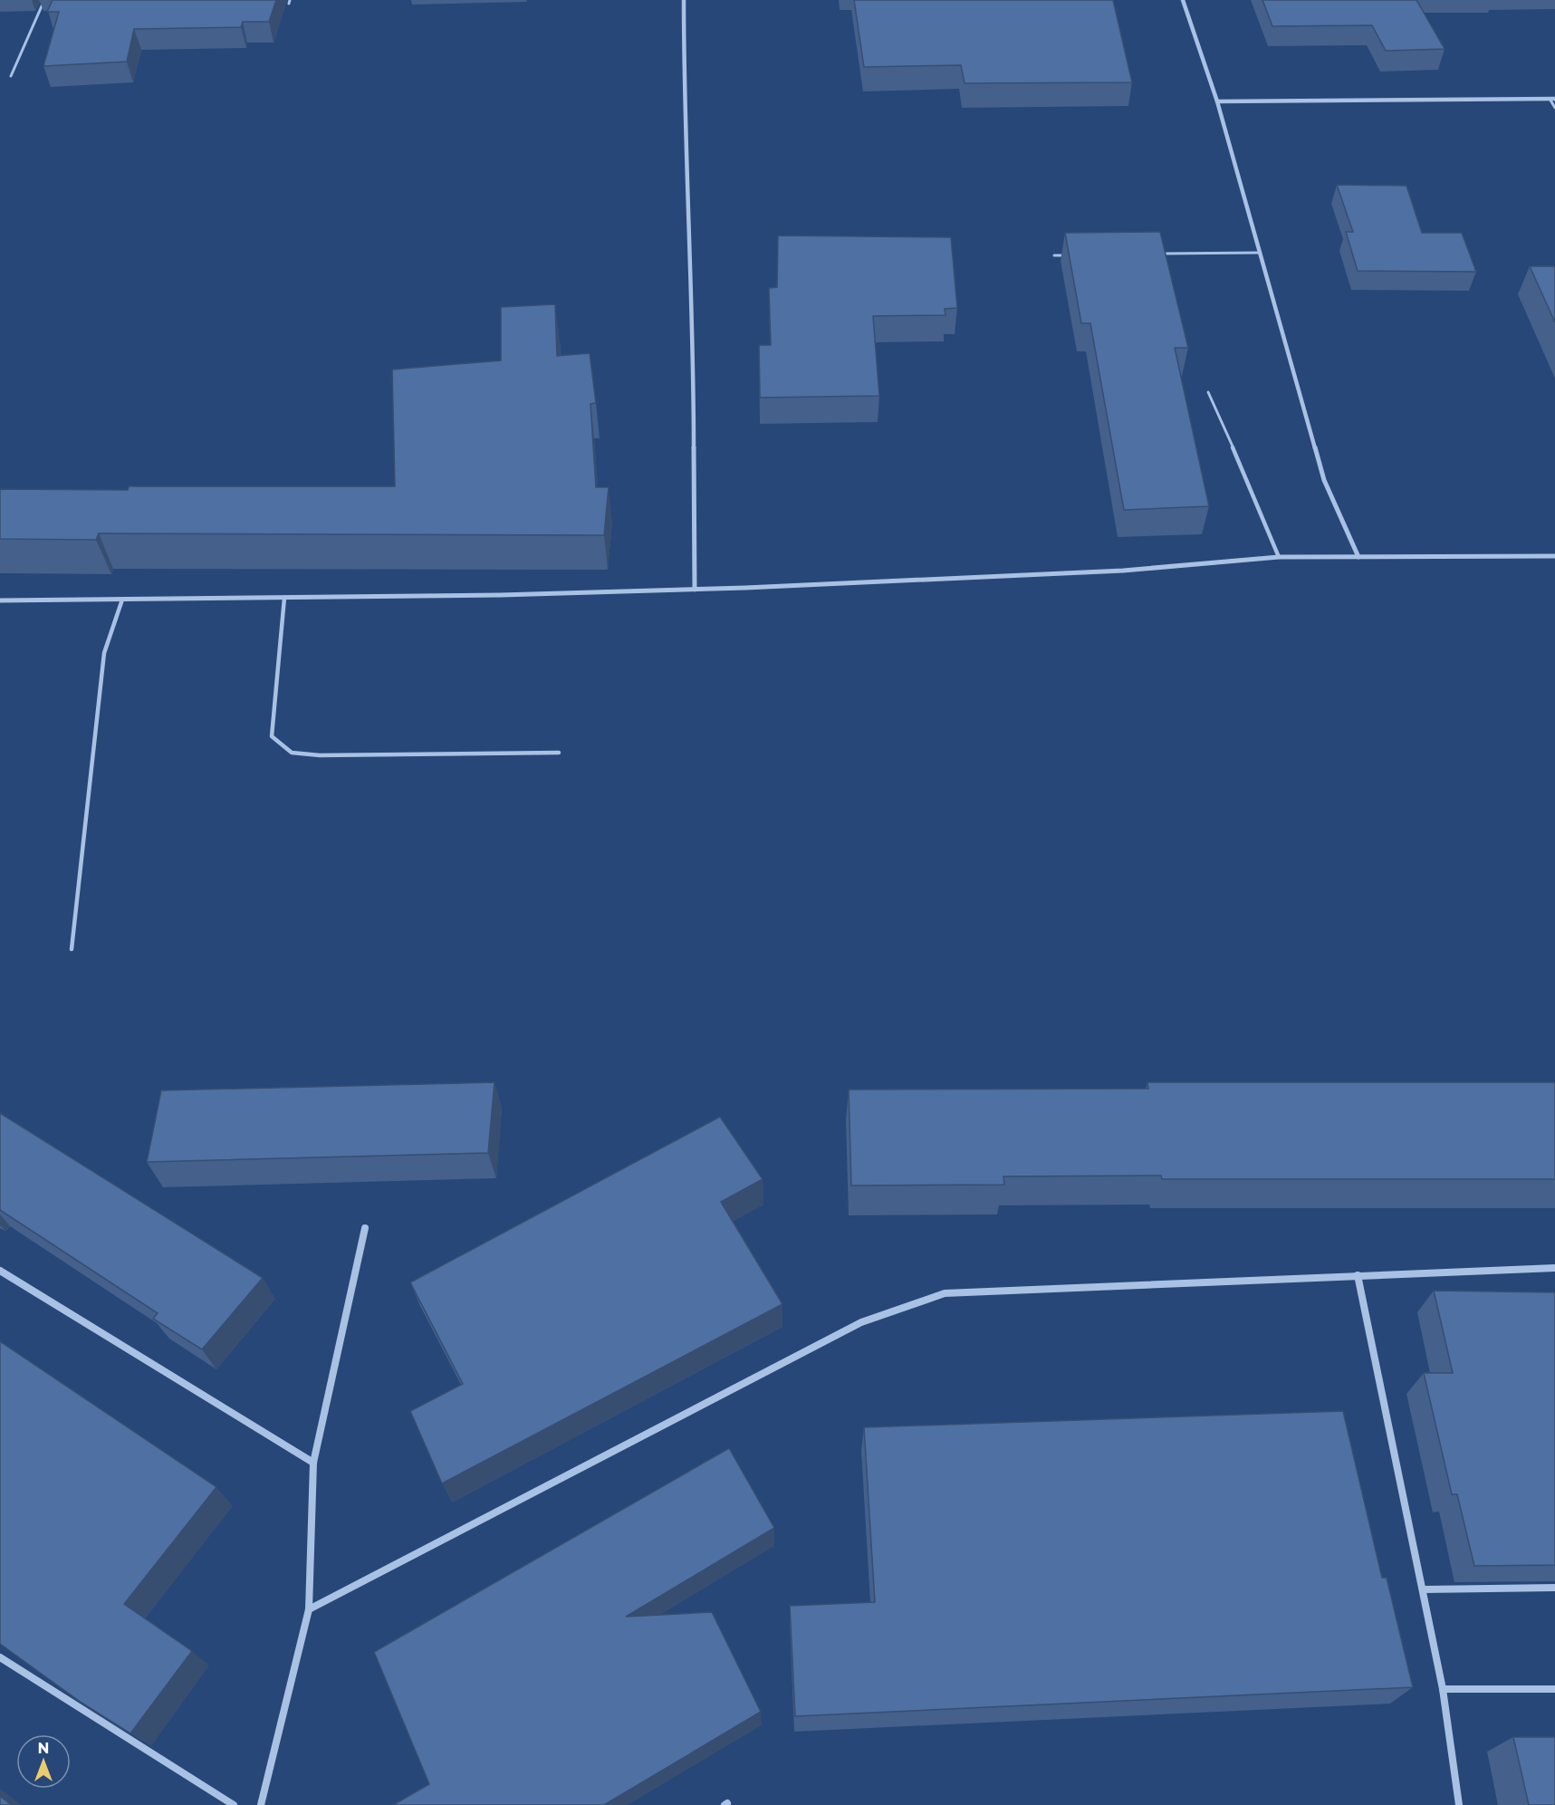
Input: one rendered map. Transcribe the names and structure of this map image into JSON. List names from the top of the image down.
{
  "north": "top"
}
